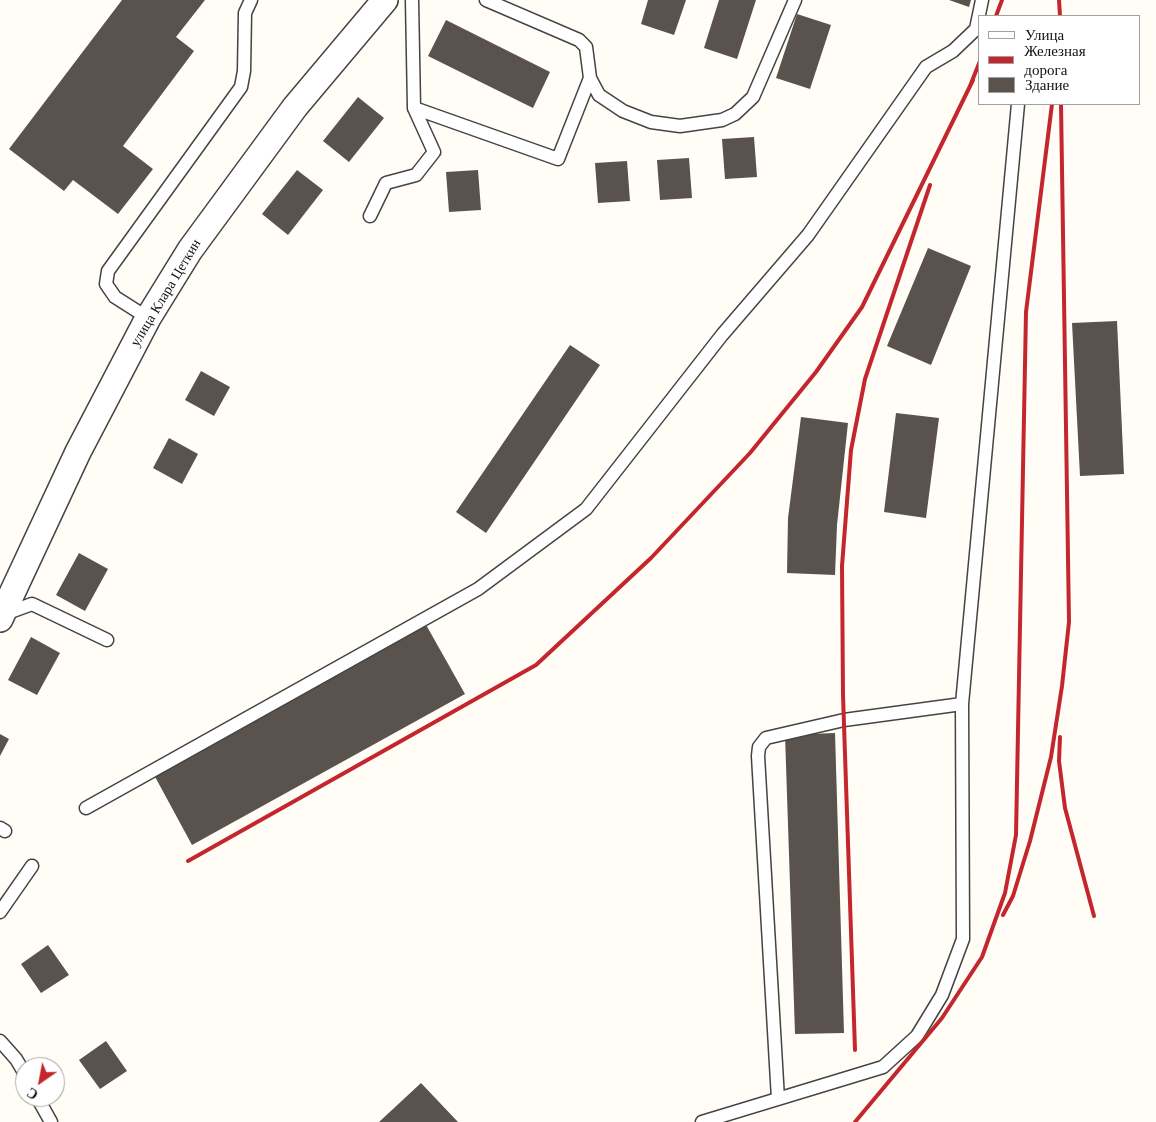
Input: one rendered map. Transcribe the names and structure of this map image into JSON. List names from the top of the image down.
{
  "streets": {
    "street": ["улица Клара Цеткин"]
  },
  "legend": ["Улица", "Железная дорога", "Здание"],
  "north": "bottom left"
}
